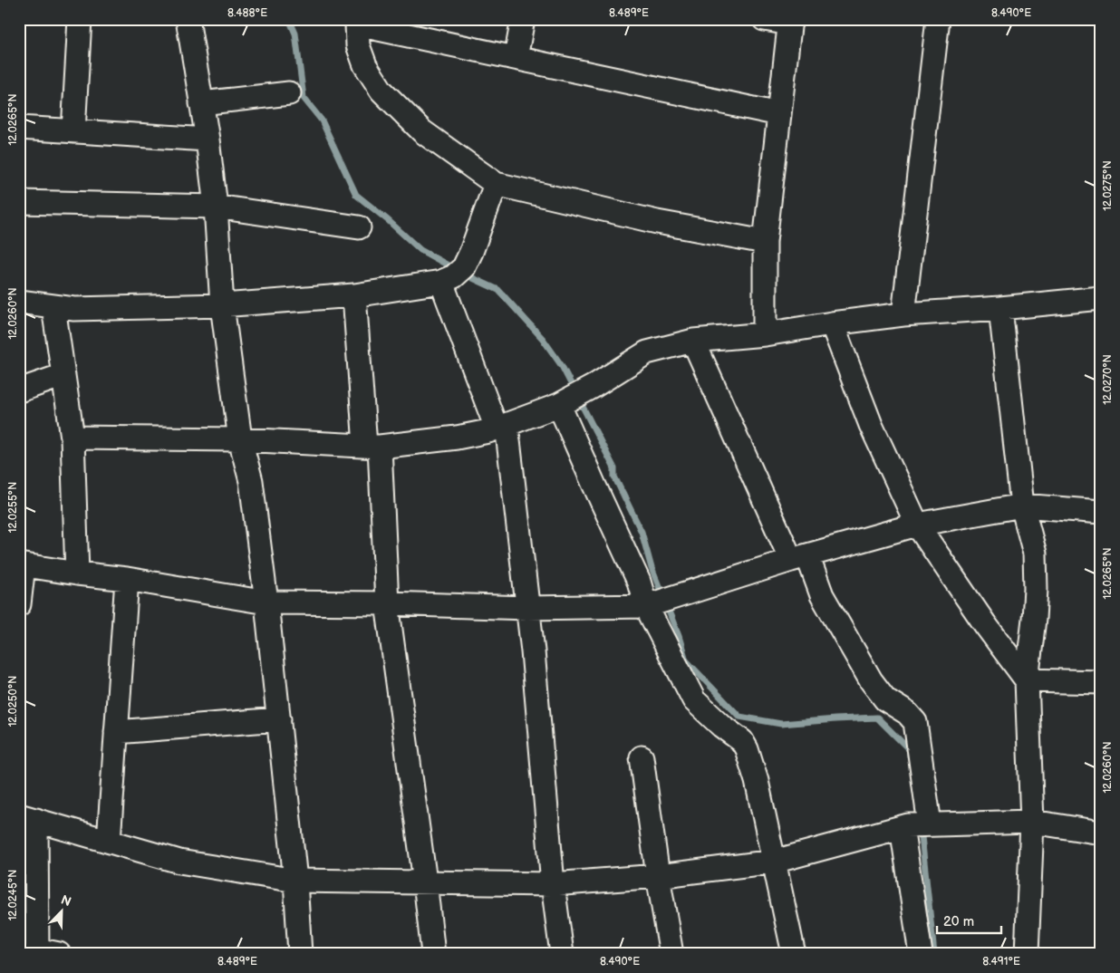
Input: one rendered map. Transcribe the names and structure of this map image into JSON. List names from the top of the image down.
{
  "scale_bar": "20 m",
  "north": "top right",
  "coordinates": [
    "8.488°E",
    "8.489°E",
    "8.490°E",
    "12.0265°N",
    "12.0275°N",
    "12.0260°N",
    "12.0270°N",
    "12.0255°N",
    "12.0250°N",
    "12.0245°N",
    "8.491°E"
  ]
}
